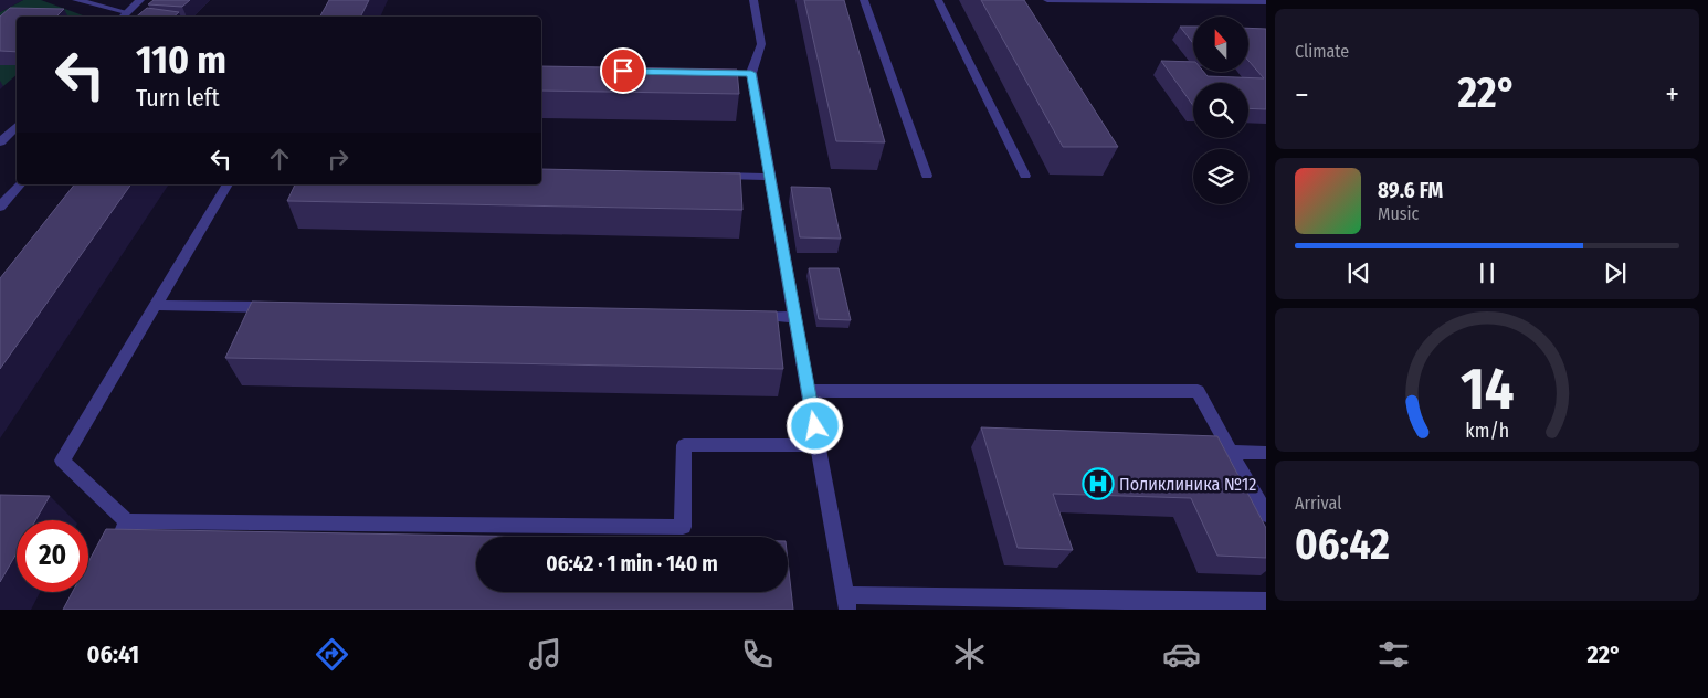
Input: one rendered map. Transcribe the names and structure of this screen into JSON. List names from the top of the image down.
{
  "places": {
    "hospital": ["Поликлиника №12"]
  },
  "north": "top",
  "page": {
    "tile": [
      "Climate",
      ["Arrival", "06:42"]
    ],
    "turn": ["110 m", "Turn left"],
    "heat": ["−", "22°", "+"],
    "song": ["89.6 FM", "Music"],
    "limit": "20",
    "trip": "06:42 · 1 min · 140 m",
    "tabs": ["06:41", "22°"],
    "gauge": ["14", "km/h"]
  }
}
